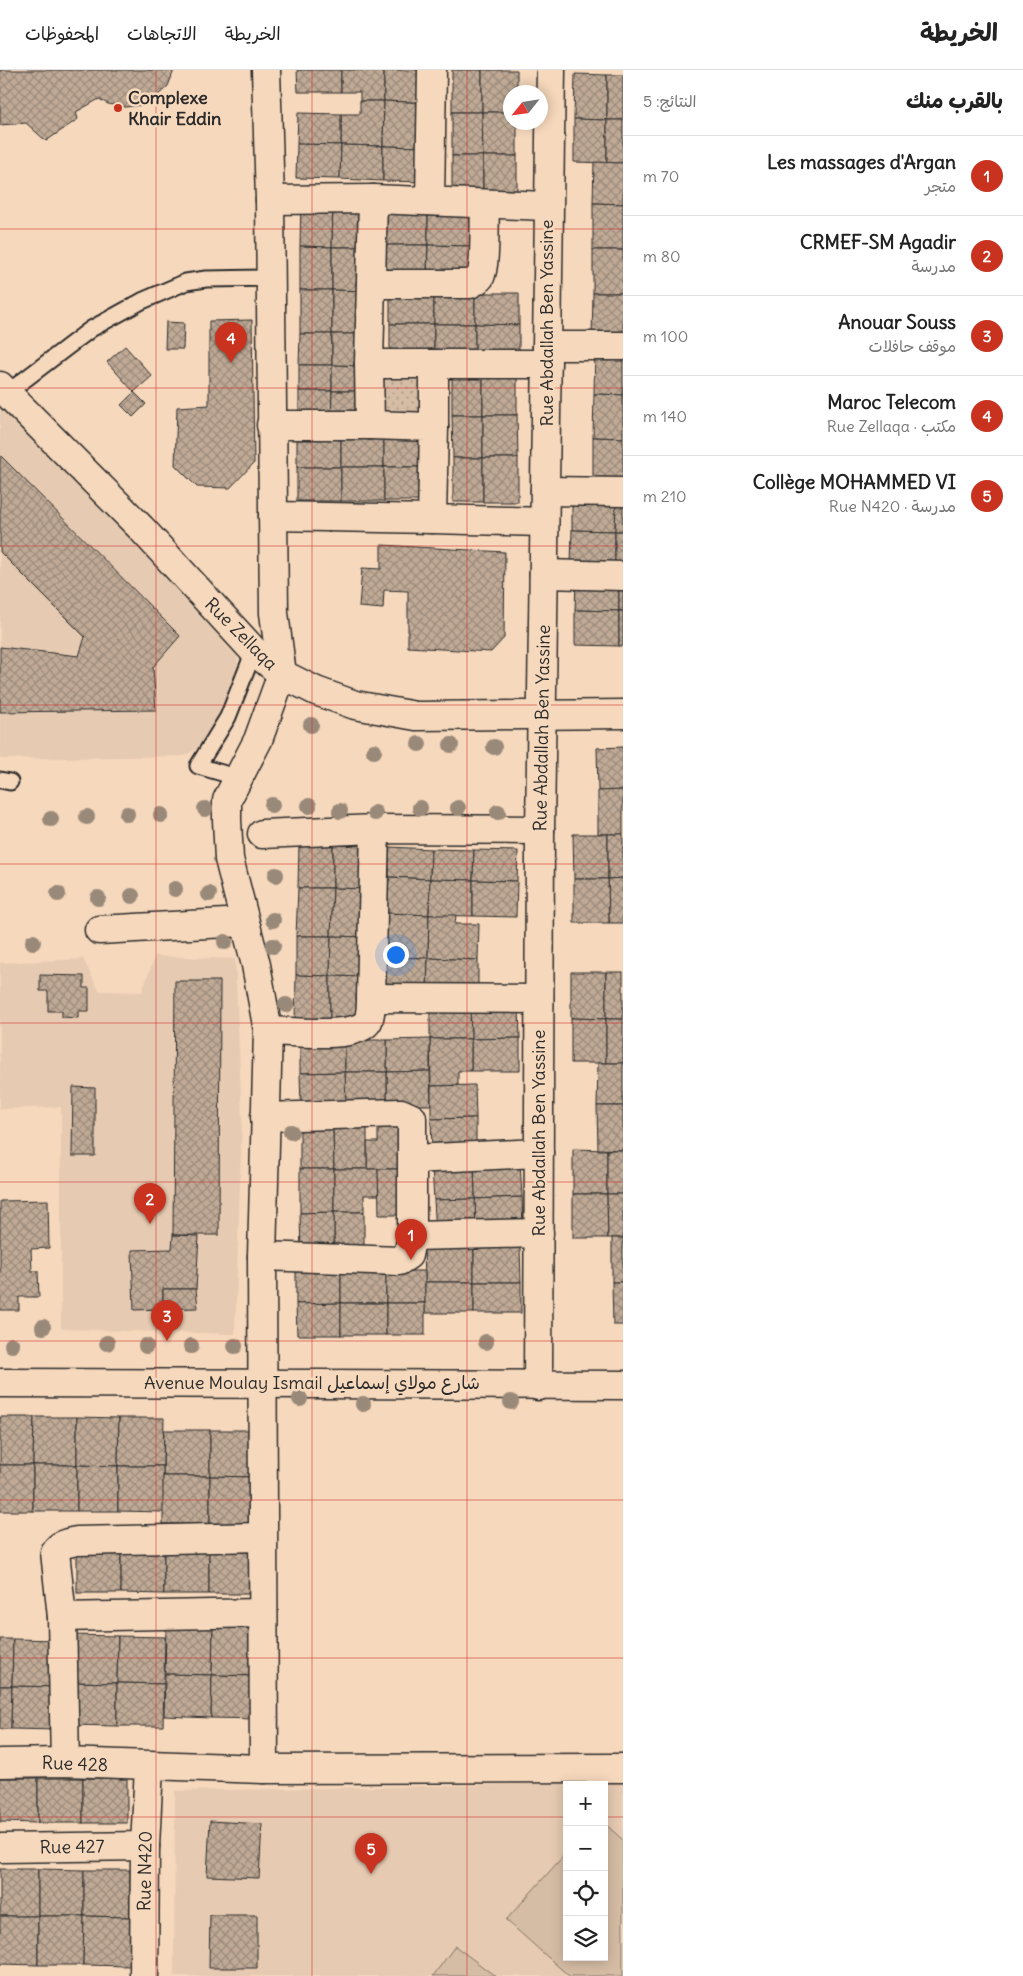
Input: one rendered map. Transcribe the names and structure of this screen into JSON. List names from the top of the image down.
{
  "streets": {
    "street": [
      "Rue Abdallah Ben Yassine",
      "Rue Zellaqa",
      "Avenue Moulay Ismail شارع مولاي إسماعيل",
      "Rue 428",
      "Rue 427",
      "Rue N420"
    ]
  },
  "crossings": [
    ["Rue Abdallah Ben Yassine", "Rue Zellaqa"],
    ["Rue Abdallah Ben Yassine", "Avenue Moulay Ismail شارع مولاي إسماعيل"],
    ["Rue 428", "Rue N420"],
    ["Rue 427", "Rue N420"]
  ],
  "places": ["Complexe Khair Eddin"],
  "north": "bottom left",
  "page": {
    "header": "الخريطة",
    "nav": ["الخريطة", "الاتجاهات", "المحفوظات"],
    "heading": ["بالقرب منك", "النتائج: 5"],
    "list": [
      {
        "mark": "1",
        "name": "Les massages d'Argan",
        "note": "متجر",
        "value": "70 m"
      },
      {
        "mark": "2",
        "name": "CRMEF-SM Agadir",
        "note": "مدرسة",
        "value": "80 m"
      },
      {
        "mark": "3",
        "name": "Anouar Souss",
        "note": "موقف حافلات",
        "value": "100 m"
      },
      {
        "mark": "4",
        "name": "Maroc Telecom",
        "note": "مكتب · Rue Zellaqa",
        "value": "140 m"
      },
      {
        "mark": "5",
        "name": "Collège MOHAMMED VI",
        "note": "مدرسة · Rue N420",
        "value": "210 m"
      }
    ],
    "pins": [
      "4",
      "2",
      "1",
      "3",
      "5"
    ],
    "map_buttons": ["+", "−"]
  }
}
